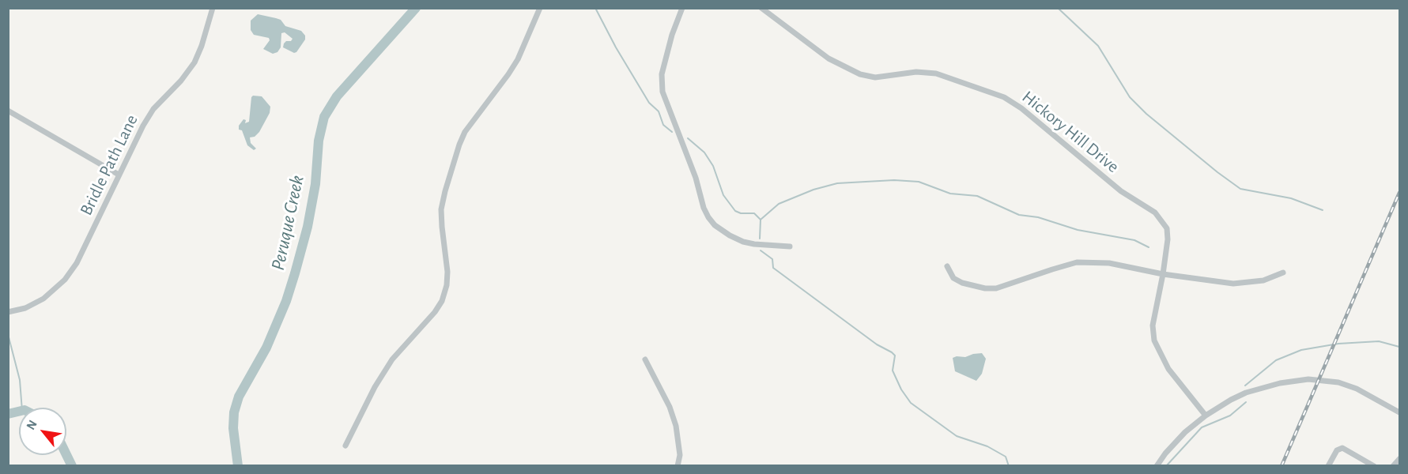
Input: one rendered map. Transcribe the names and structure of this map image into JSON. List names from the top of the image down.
{
  "streets": {
    "street": ["Hickory Hill Drive", "Bridle Path Lane"]
  },
  "water": ["Peruque Creek"],
  "north": "top left"
}
